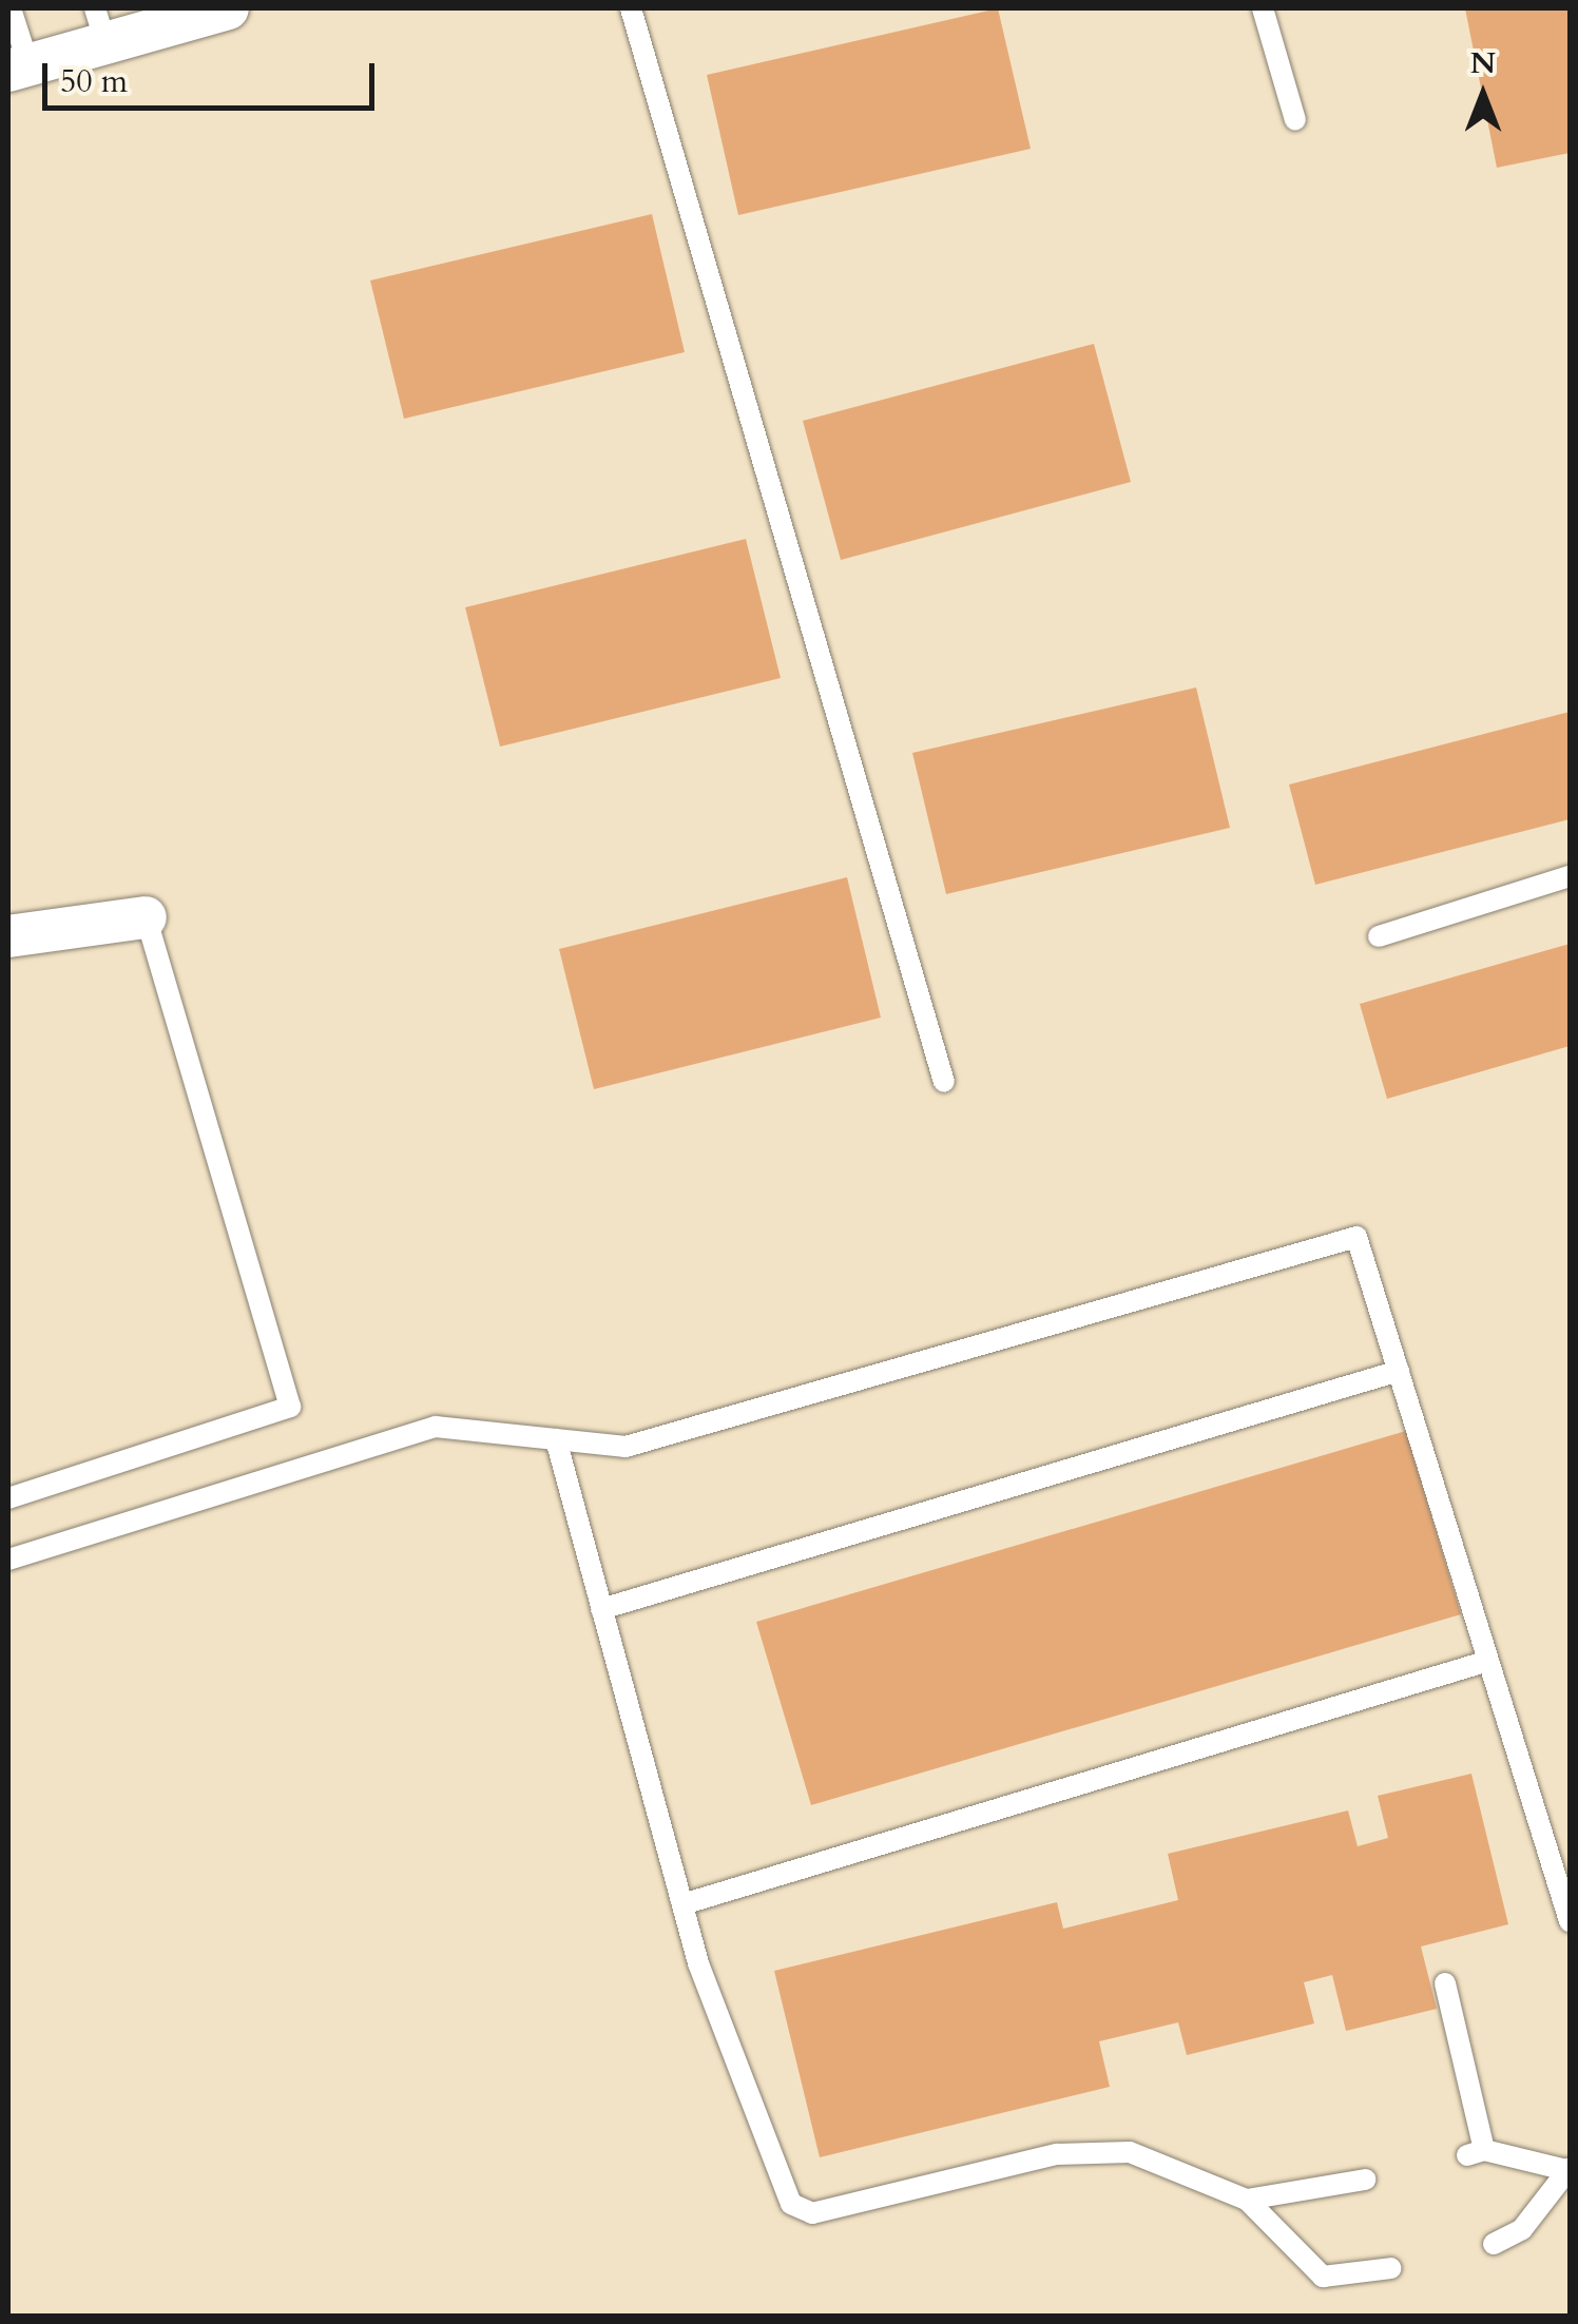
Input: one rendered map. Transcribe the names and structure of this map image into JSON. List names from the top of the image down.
{
  "scale_bar": "50 m",
  "north": "top"
}
